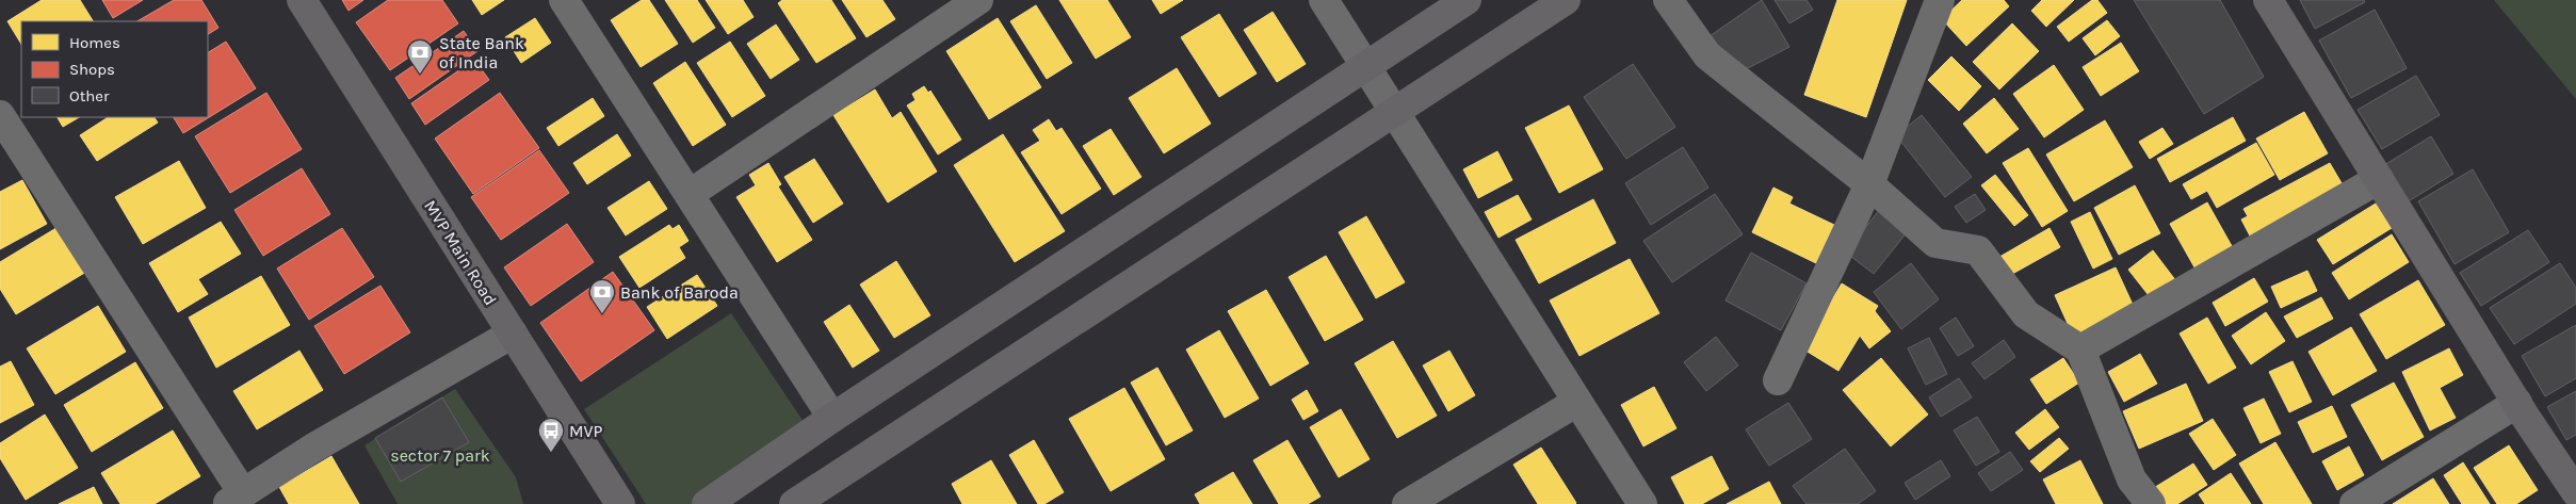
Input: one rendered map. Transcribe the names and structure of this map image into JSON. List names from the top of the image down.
{
  "streets": {
    "street": ["MVP Main Road"]
  },
  "parks": ["sector 7 park"],
  "places": {
    "bank": ["State Bank of India", "Bank of Baroda"],
    "bus stop": ["MVP"]
  },
  "legend": ["Homes", "Shops", "Other"]
}
